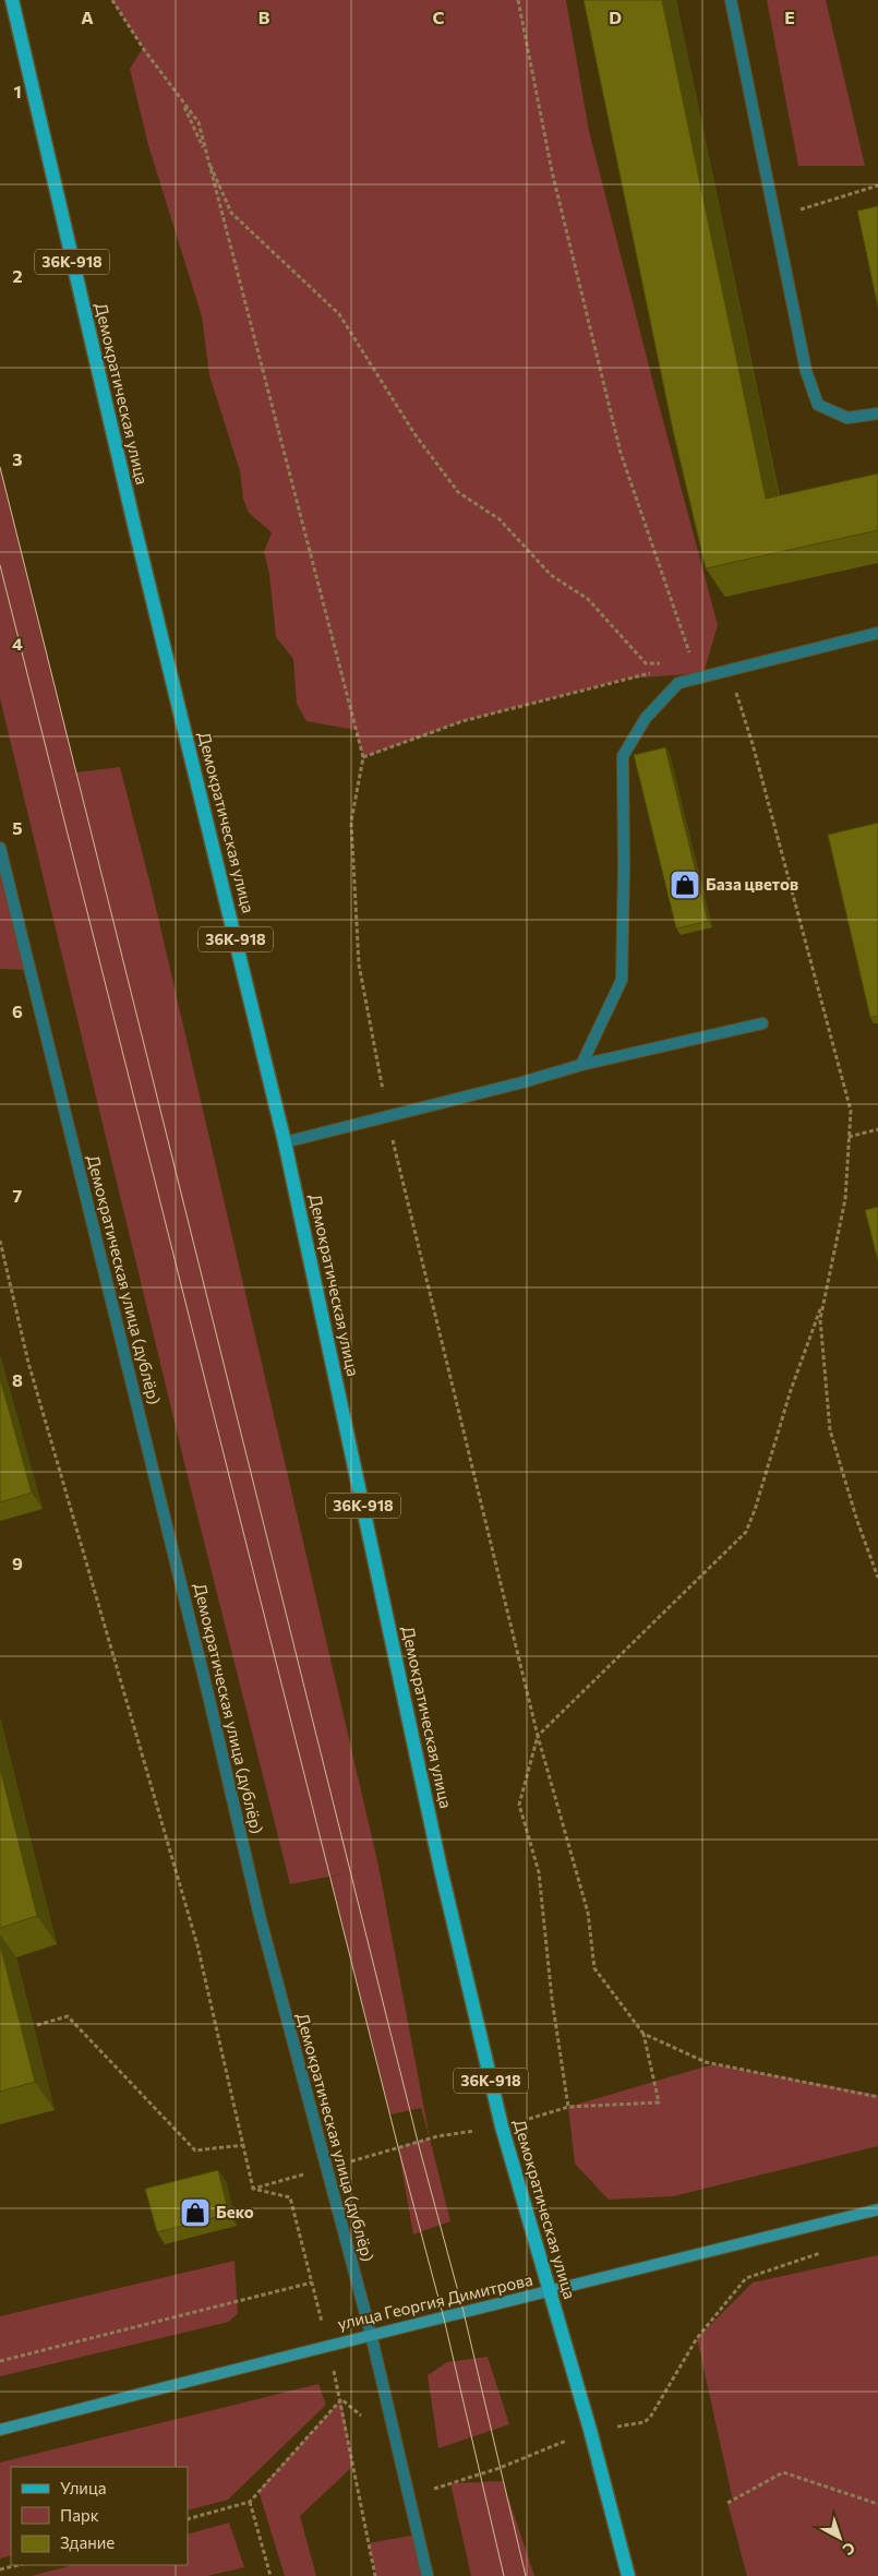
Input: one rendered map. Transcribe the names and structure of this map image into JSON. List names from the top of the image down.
{
  "streets": {
    "main road": ["36К-918", "Демократическая улица", "улица Георгия Димитрова"],
    "street": ["Демократическая улица (дублёр)"]
  },
  "crossings": [
    ["Демократическая улица", "улица Георгия Димитрова"],
    ["Демократическая улица (дублёр)", "улица Георгия Димитрова"]
  ],
  "places": {
    "shop": ["База цветов", "Беко"]
  },
  "legend": ["Улица", "Парк", "Здание"],
  "north": "bottom right",
  "grid": {
    "columns": [
      "A",
      "B",
      "C",
      "D",
      "E"
    ],
    "rows": [
      "1",
      "2",
      "3",
      "4",
      "5",
      "6",
      "7",
      "8",
      "9"
    ]
  }
}
